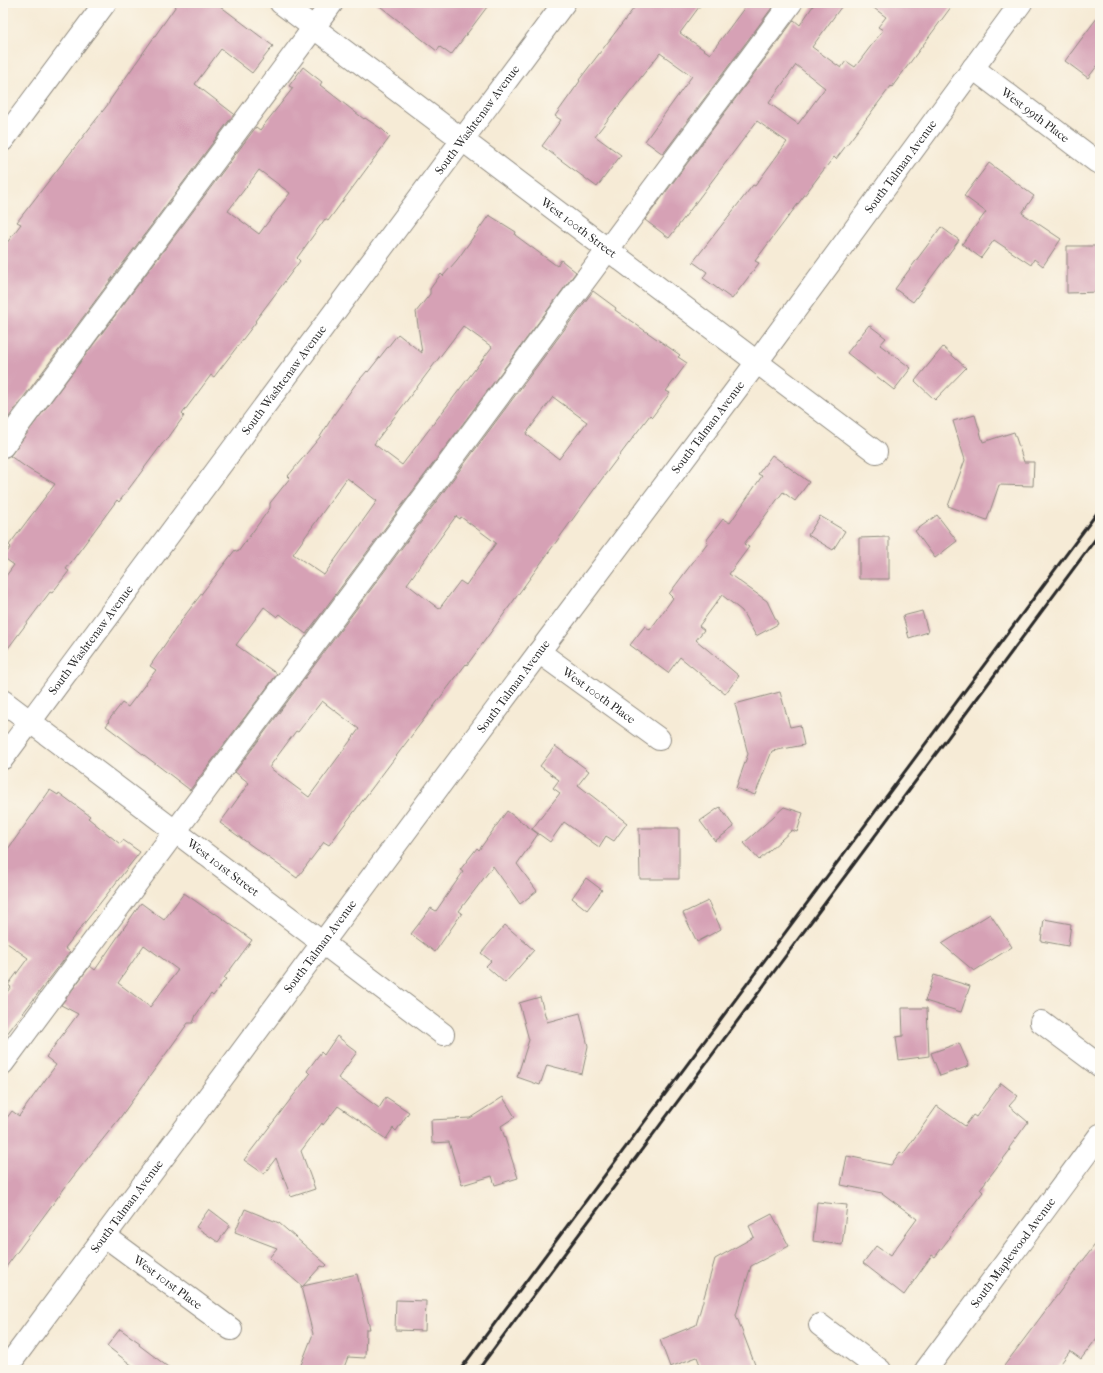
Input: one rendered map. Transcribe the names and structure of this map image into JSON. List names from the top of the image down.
{
  "streets": {
    "street": [
      "West 99th Place",
      "South Washtenaw Avenue",
      "South Talman Avenue",
      "West 100th Street",
      "West 100th Place",
      "West 101st Street",
      "South Maplewood Avenue",
      "West 101st Place"
    ]
  },
  "crossings": [
    ["West 99th Place", "South Talman Avenue"],
    ["South Washtenaw Avenue", "West 100th Street"],
    ["South Washtenaw Avenue", "West 101st Street"],
    ["South Talman Avenue", "West 100th Street"],
    ["South Talman Avenue", "West 100th Place"],
    ["South Talman Avenue", "West 101st Street"],
    ["South Talman Avenue", "West 101st Place"]
  ]
}
